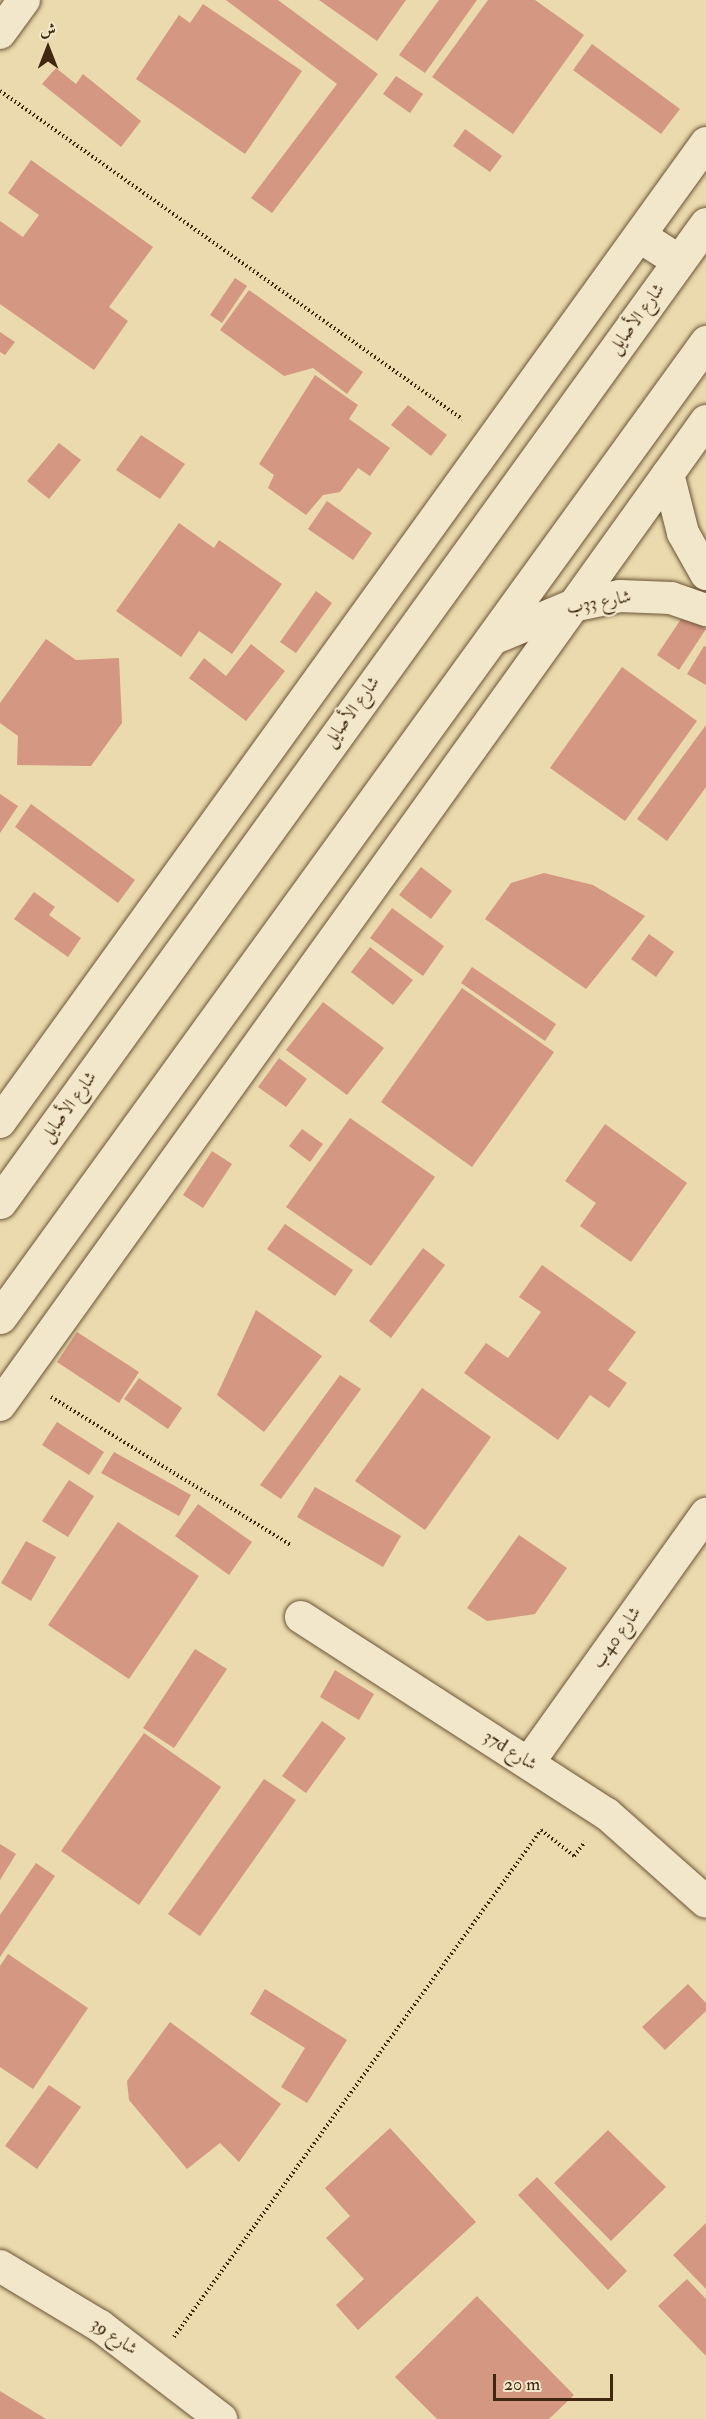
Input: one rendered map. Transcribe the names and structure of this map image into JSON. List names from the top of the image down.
{
  "streets": {
    "street": [
      "شارع الأصايل",
      "شارع 33ب",
      "شارع 40ب",
      "37d شارع",
      "شارع 39"
    ]
  },
  "crossings": [
    ["شارع 40ب", "37d شارع"]
  ],
  "scale_bar": "20 m",
  "north": "top"
}
